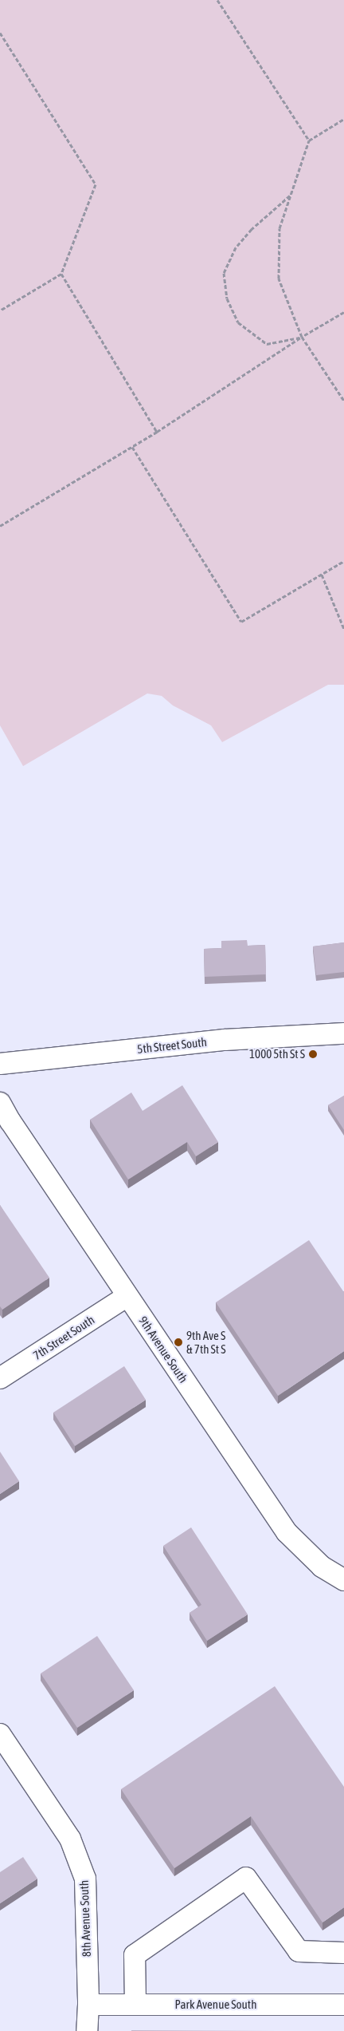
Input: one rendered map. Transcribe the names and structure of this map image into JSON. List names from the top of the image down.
{
  "streets": {
    "street": [
      "5th Street South",
      "7th Street South",
      "9th Avenue South",
      "8th Avenue South",
      "Park Avenue South"
    ]
  },
  "crossings": [
    ["7th Street South", "9th Avenue South"],
    ["8th Avenue South", "Park Avenue South"]
  ],
  "places": ["1000 5th St S", "9th Ave S & 7th St S"]
}
